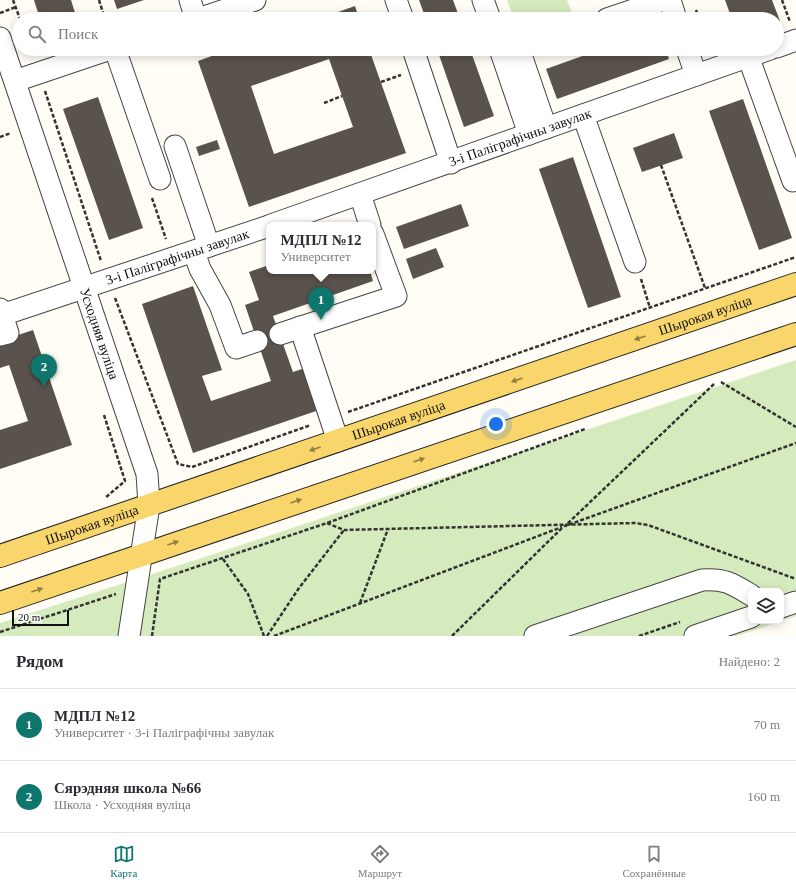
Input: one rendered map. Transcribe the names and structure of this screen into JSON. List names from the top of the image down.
{
  "streets": {
    "main road": ["Шырокая вуліца"],
    "street": ["3-і Паліграфічны завулак", "Усходняя вуліца"]
  },
  "crossings": [
    ["3-і Паліграфічны завулак", "Усходняя вуліца"],
    ["Шырокая вуліца", "Усходняя вуліца"]
  ],
  "scale_bar": "20 m",
  "page": {
    "search": "Поиск",
    "popup": ["МДПЛ №12", "Университет"],
    "pins": ["1", "2"],
    "scale": "20 m",
    "heading": ["Рядом", "Найдено: 2"],
    "list": [
      {
        "mark": "1",
        "name": "МДПЛ №12",
        "note": "Университет · 3-і Паліграфічны завулак",
        "value": "70 m"
      },
      {
        "mark": "2",
        "name": "Сярэдняя школа №66",
        "note": "Школа · Усходняя вуліца",
        "value": "160 m"
      }
    ],
    "nav": ["Карта", "Маршрут", "Сохранённые"]
  }
}
